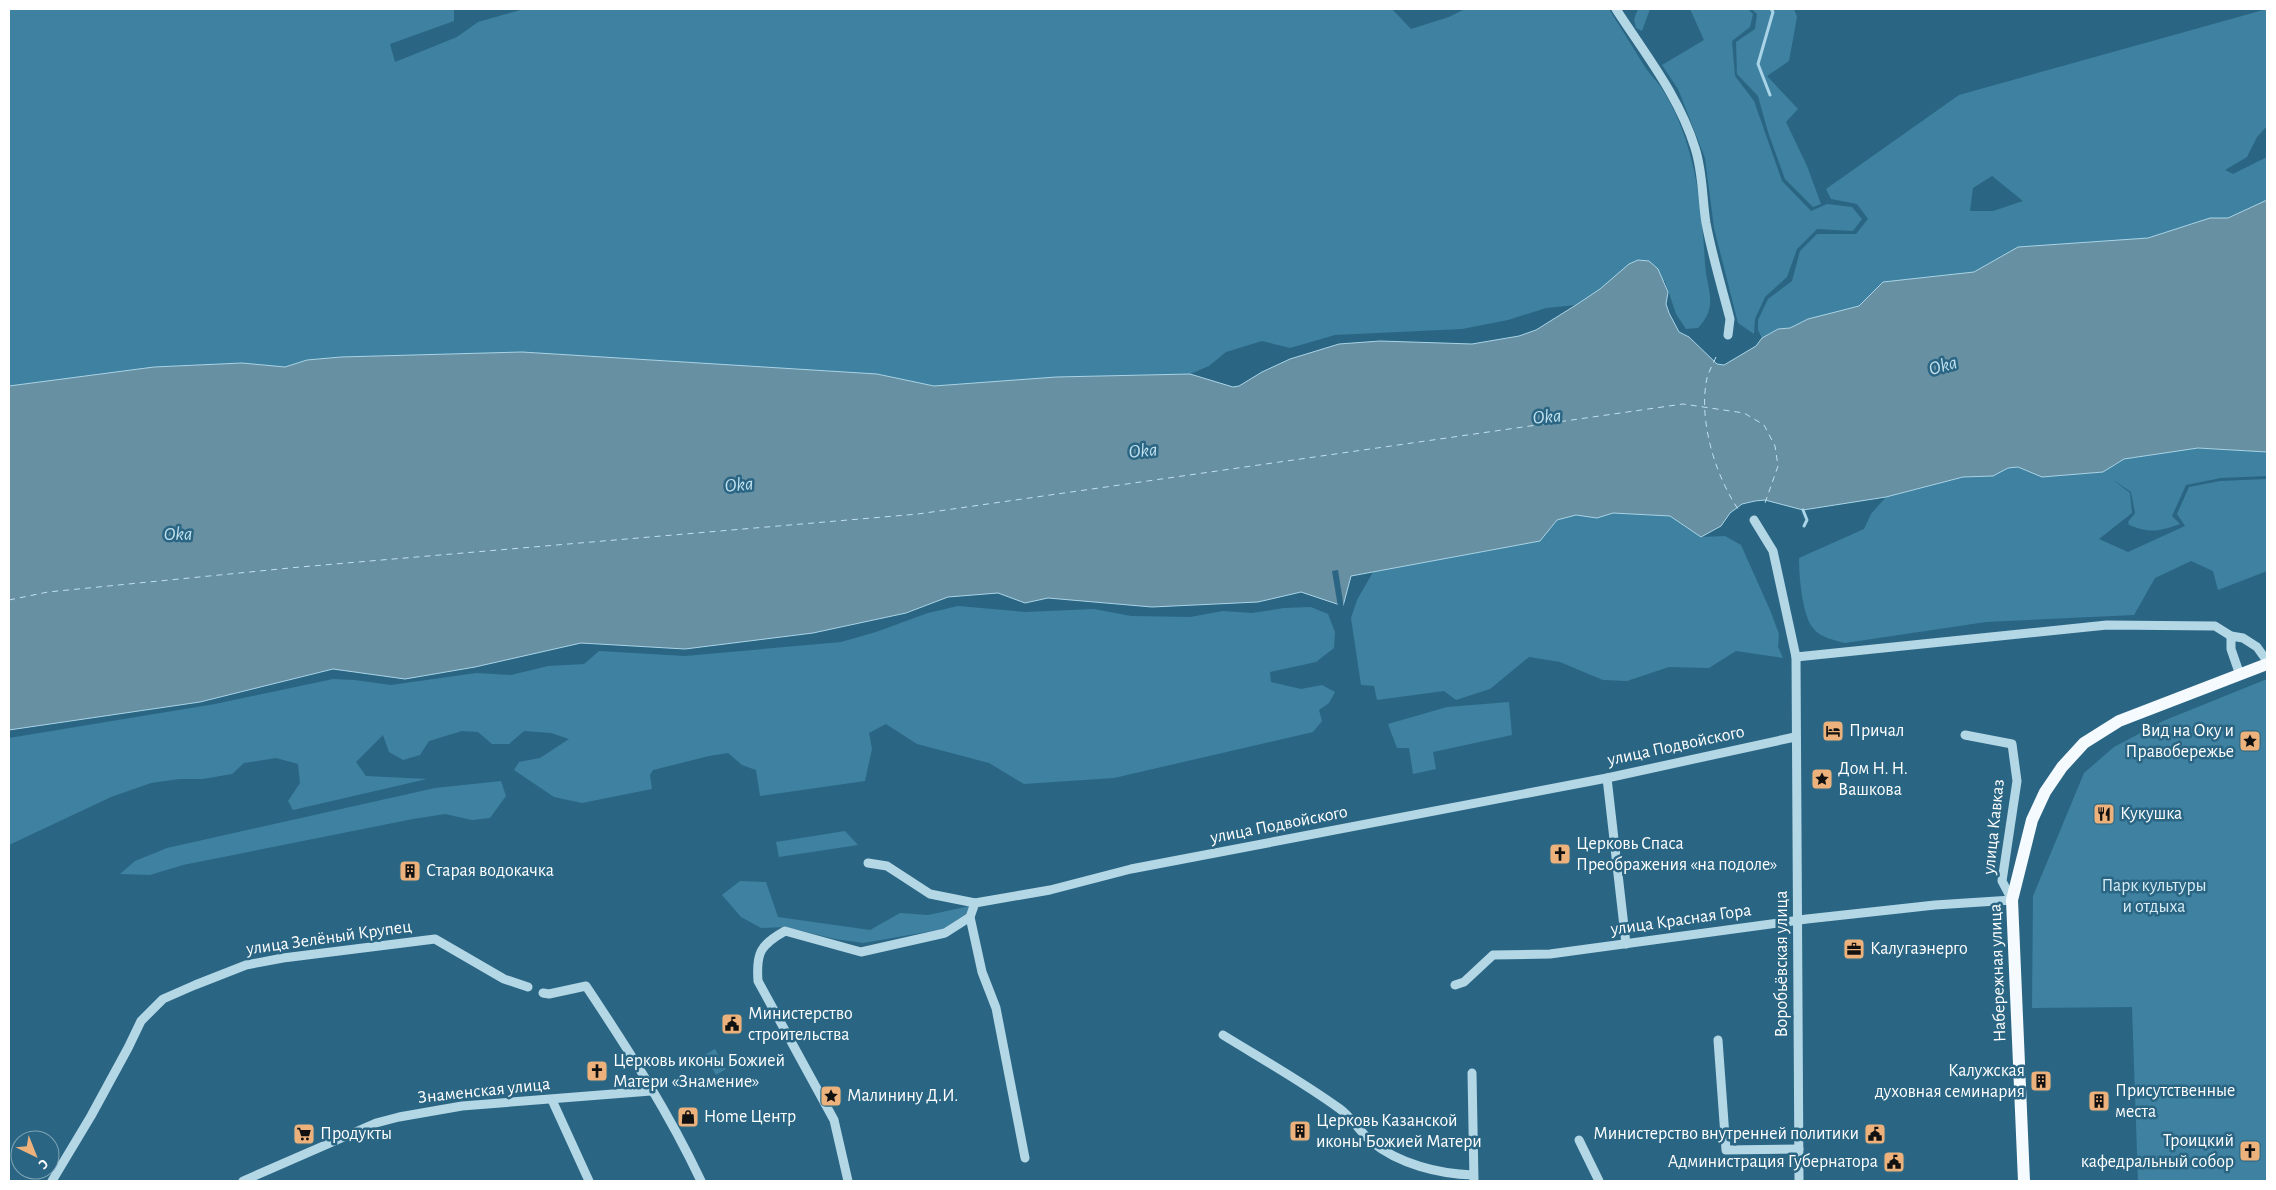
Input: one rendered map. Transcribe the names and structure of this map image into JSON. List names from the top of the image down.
{
  "streets": {
    "main road": ["Набережная улица"],
    "street": [
      "улица Подвойского",
      "улица Кавказ",
      "улица Красная Гора",
      "улица Зелёный Крупец",
      "Воробьёвская улица",
      "Знаменская улица"
    ]
  },
  "crossings": [
    ["улица Подвойского", "Воробьёвская улица"],
    ["улица Кавказ", "улица Красная Гора"],
    ["улица Кавказ", "Набережная улица"],
    ["улица Красная Гора", "Воробьёвская улица"],
    ["улица Красная Гора", "Набережная улица"],
    ["Воробьёвская улица", "Набережная улица"]
  ],
  "water": ["Oka"],
  "parks": ["Парк культуры и отдыха"],
  "places": {
    "hotel": ["Причал"],
    "place": ["Вид на Оку и Правобережье", "Дом Н. Н. Вашкова", "Малинину Д.И."],
    "restaurant": ["Кукушка"],
    "church": ["Церковь Спаса Преображения «на подоле»", "Церковь иконы Божией Матери «Знамение»", "Троицкий кафедральный собор"],
    "building": [
      "Старая водокачка",
      "Калужская духовная семинария",
      "Присутственные места",
      "Церковь Казанской иконы Божией Матери"
    ],
    "office": ["Калугаэнерго"],
    "public building": ["Министерство строительства", "Министерство внутренней политики", "Администрация Губернатора"],
    "shop": ["Home Центр"],
    "supermarket": ["Продукты"]
  },
  "north": "bottom right"
}
